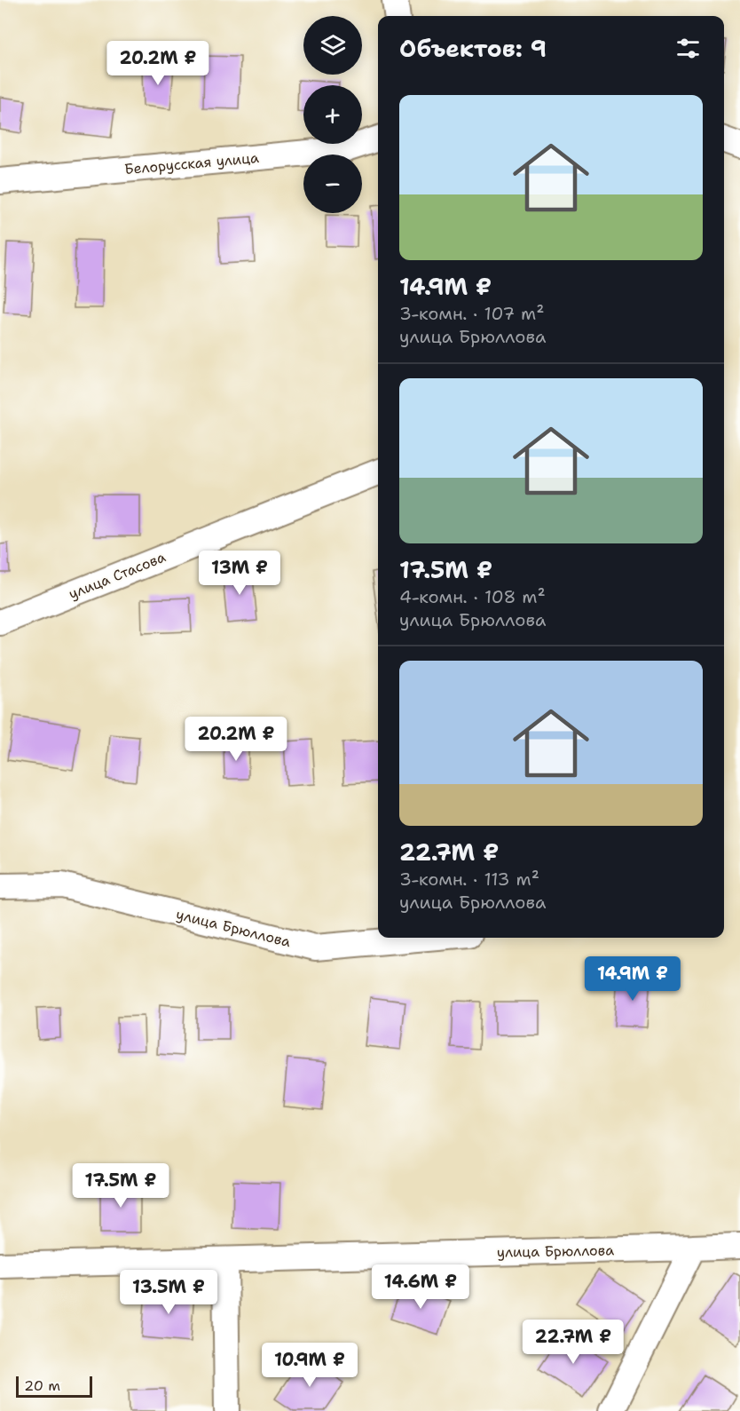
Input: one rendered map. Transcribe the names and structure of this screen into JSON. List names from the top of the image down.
{
  "streets": {
    "street": ["Белорусская улица", "улица Стасова", "улица Брюллова"]
  },
  "scale_bar": "20 m",
  "page": {
    "map_buttons": ["+", "−"],
    "heading": "Объектов: 9",
    "price": [
      "20.2M ₽",
      "13M ₽",
      "20.2M ₽",
      "14.9M ₽",
      "17.5M ₽",
      "14.6M ₽",
      "13.5M ₽",
      "22.7M ₽",
      "10.9M ₽"
    ],
    "list": [
      {
        "name": "14.9M ₽",
        "note": "3-комн. · 107 m² · улица Брюллова"
      },
      {
        "name": "17.5M ₽",
        "note": "4-комн. · 108 m² · улица Брюллова"
      },
      {
        "name": "22.7M ₽",
        "note": "3-комн. · 113 m² · улица Брюллова"
      }
    ],
    "scale": "20 m"
  }
}
